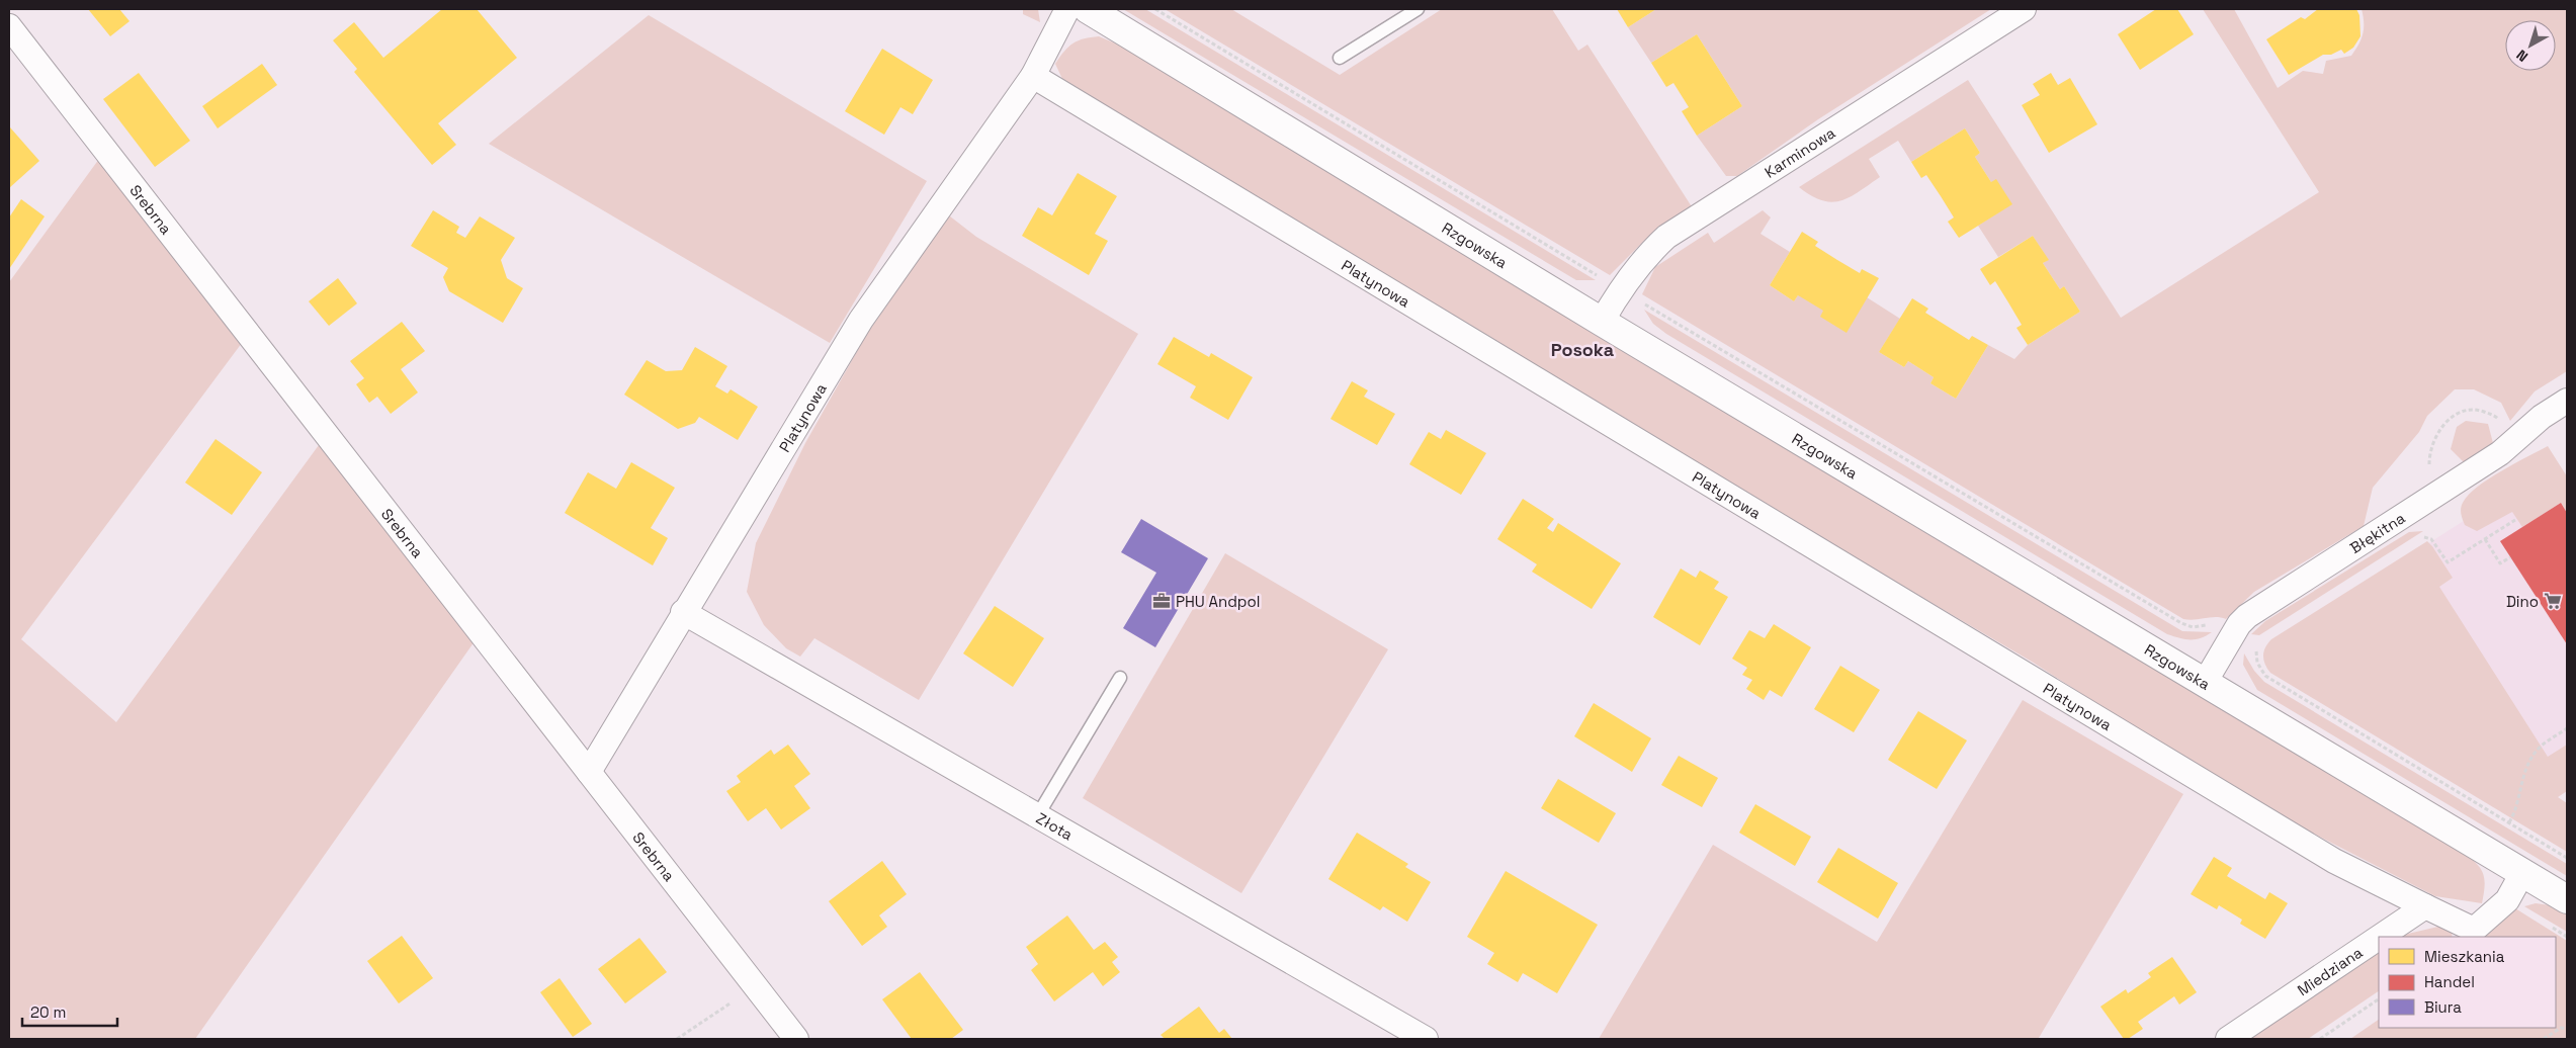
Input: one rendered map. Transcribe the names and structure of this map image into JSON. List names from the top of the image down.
{
  "streets": {
    "street": [
      "Karminowa",
      "Srebrna",
      "Rzgowska",
      "Platynowa",
      "Błękitna",
      "Złota",
      "Miedziana"
    ]
  },
  "crossings": [
    ["Karminowa", "Rzgowska"],
    ["Srebrna", "Platynowa"],
    ["Rzgowska", "Błękitna"],
    ["Platynowa", "Złota"],
    ["Platynowa", "Miedziana"]
  ],
  "districts": ["Posoka"],
  "places": {
    "office": ["PHU Andpol"],
    "supermarket": ["Dino"]
  },
  "legend": ["Mieszkania", "Handel", "Biura"],
  "scale_bar": "20 m",
  "north": "bottom left"
}
